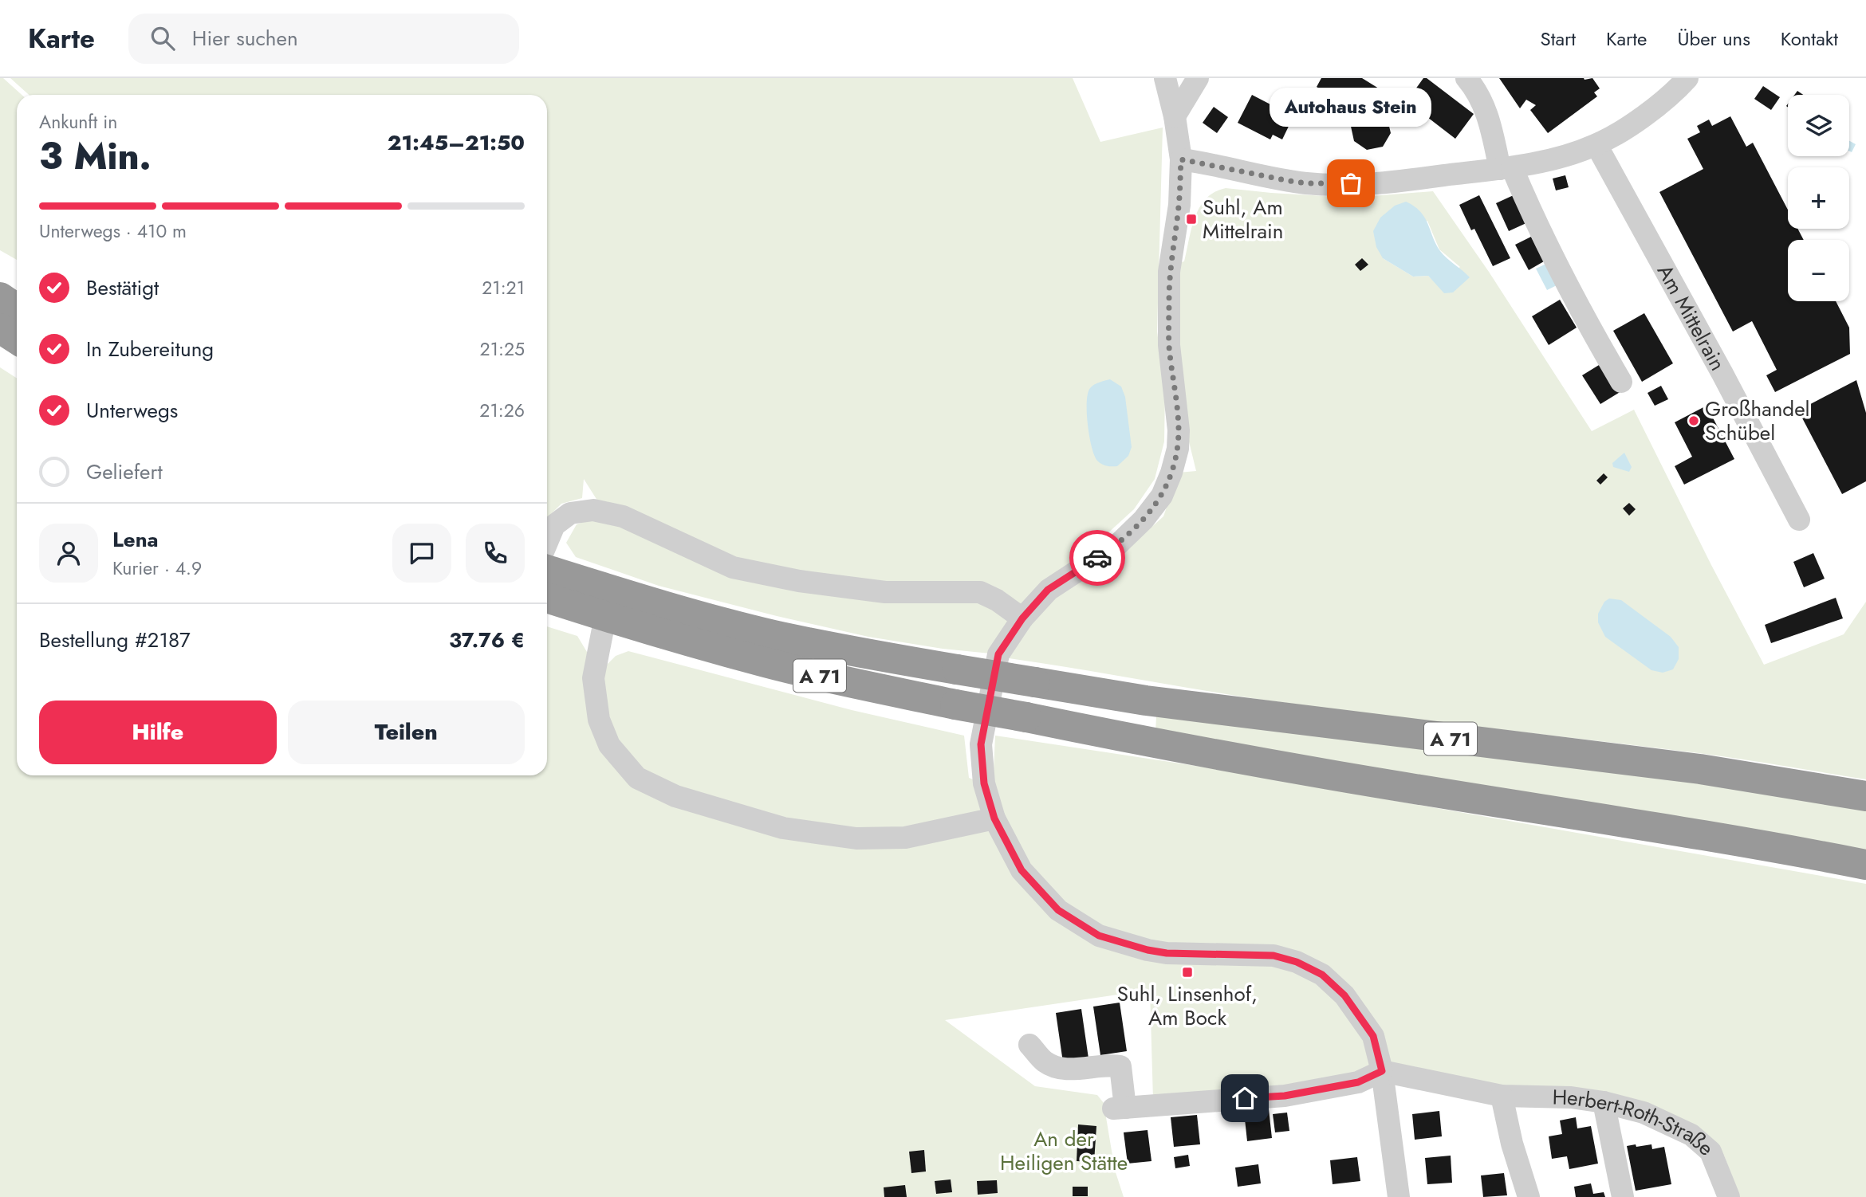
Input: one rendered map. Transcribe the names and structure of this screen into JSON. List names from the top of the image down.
{
  "streets": {
    "highway": ["A 71"],
    "street": ["Am Mittelrain", "Herbert-Roth-Straße"]
  },
  "parks": ["An der Heiligen Stätte"],
  "places": {
    "other": ["Autohaus Stein", "Großhandel Schübel"],
    "transit": ["Suhl, Am Mittelrain", "Suhl, Linsenhof, Am Bock"]
  },
  "page": {
    "header": "Karte",
    "search": "Hier suchen",
    "nav": [
      "Start",
      "Karte",
      "Über uns",
      "Kontakt"
    ],
    "bubble": "Autohaus Stein",
    "map_buttons": ["+", "−"],
    "heading": ["3 Min.", "Ankunft in", "21:45–21:50"],
    "panel": [
      "Lena",
      "Kurier · 4.9",
      "Bestellung #2187",
      "37.76 €"
    ],
    "bar": "Unterwegs · 410 m",
    "list": [
      ["Bestätigt", "21:21"],
      ["In Zubereitung", "21:25"],
      ["Unterwegs", "21:26"],
      "Geliefert"
    ],
    "buttons": ["Hilfe", "Teilen"]
  }
}
